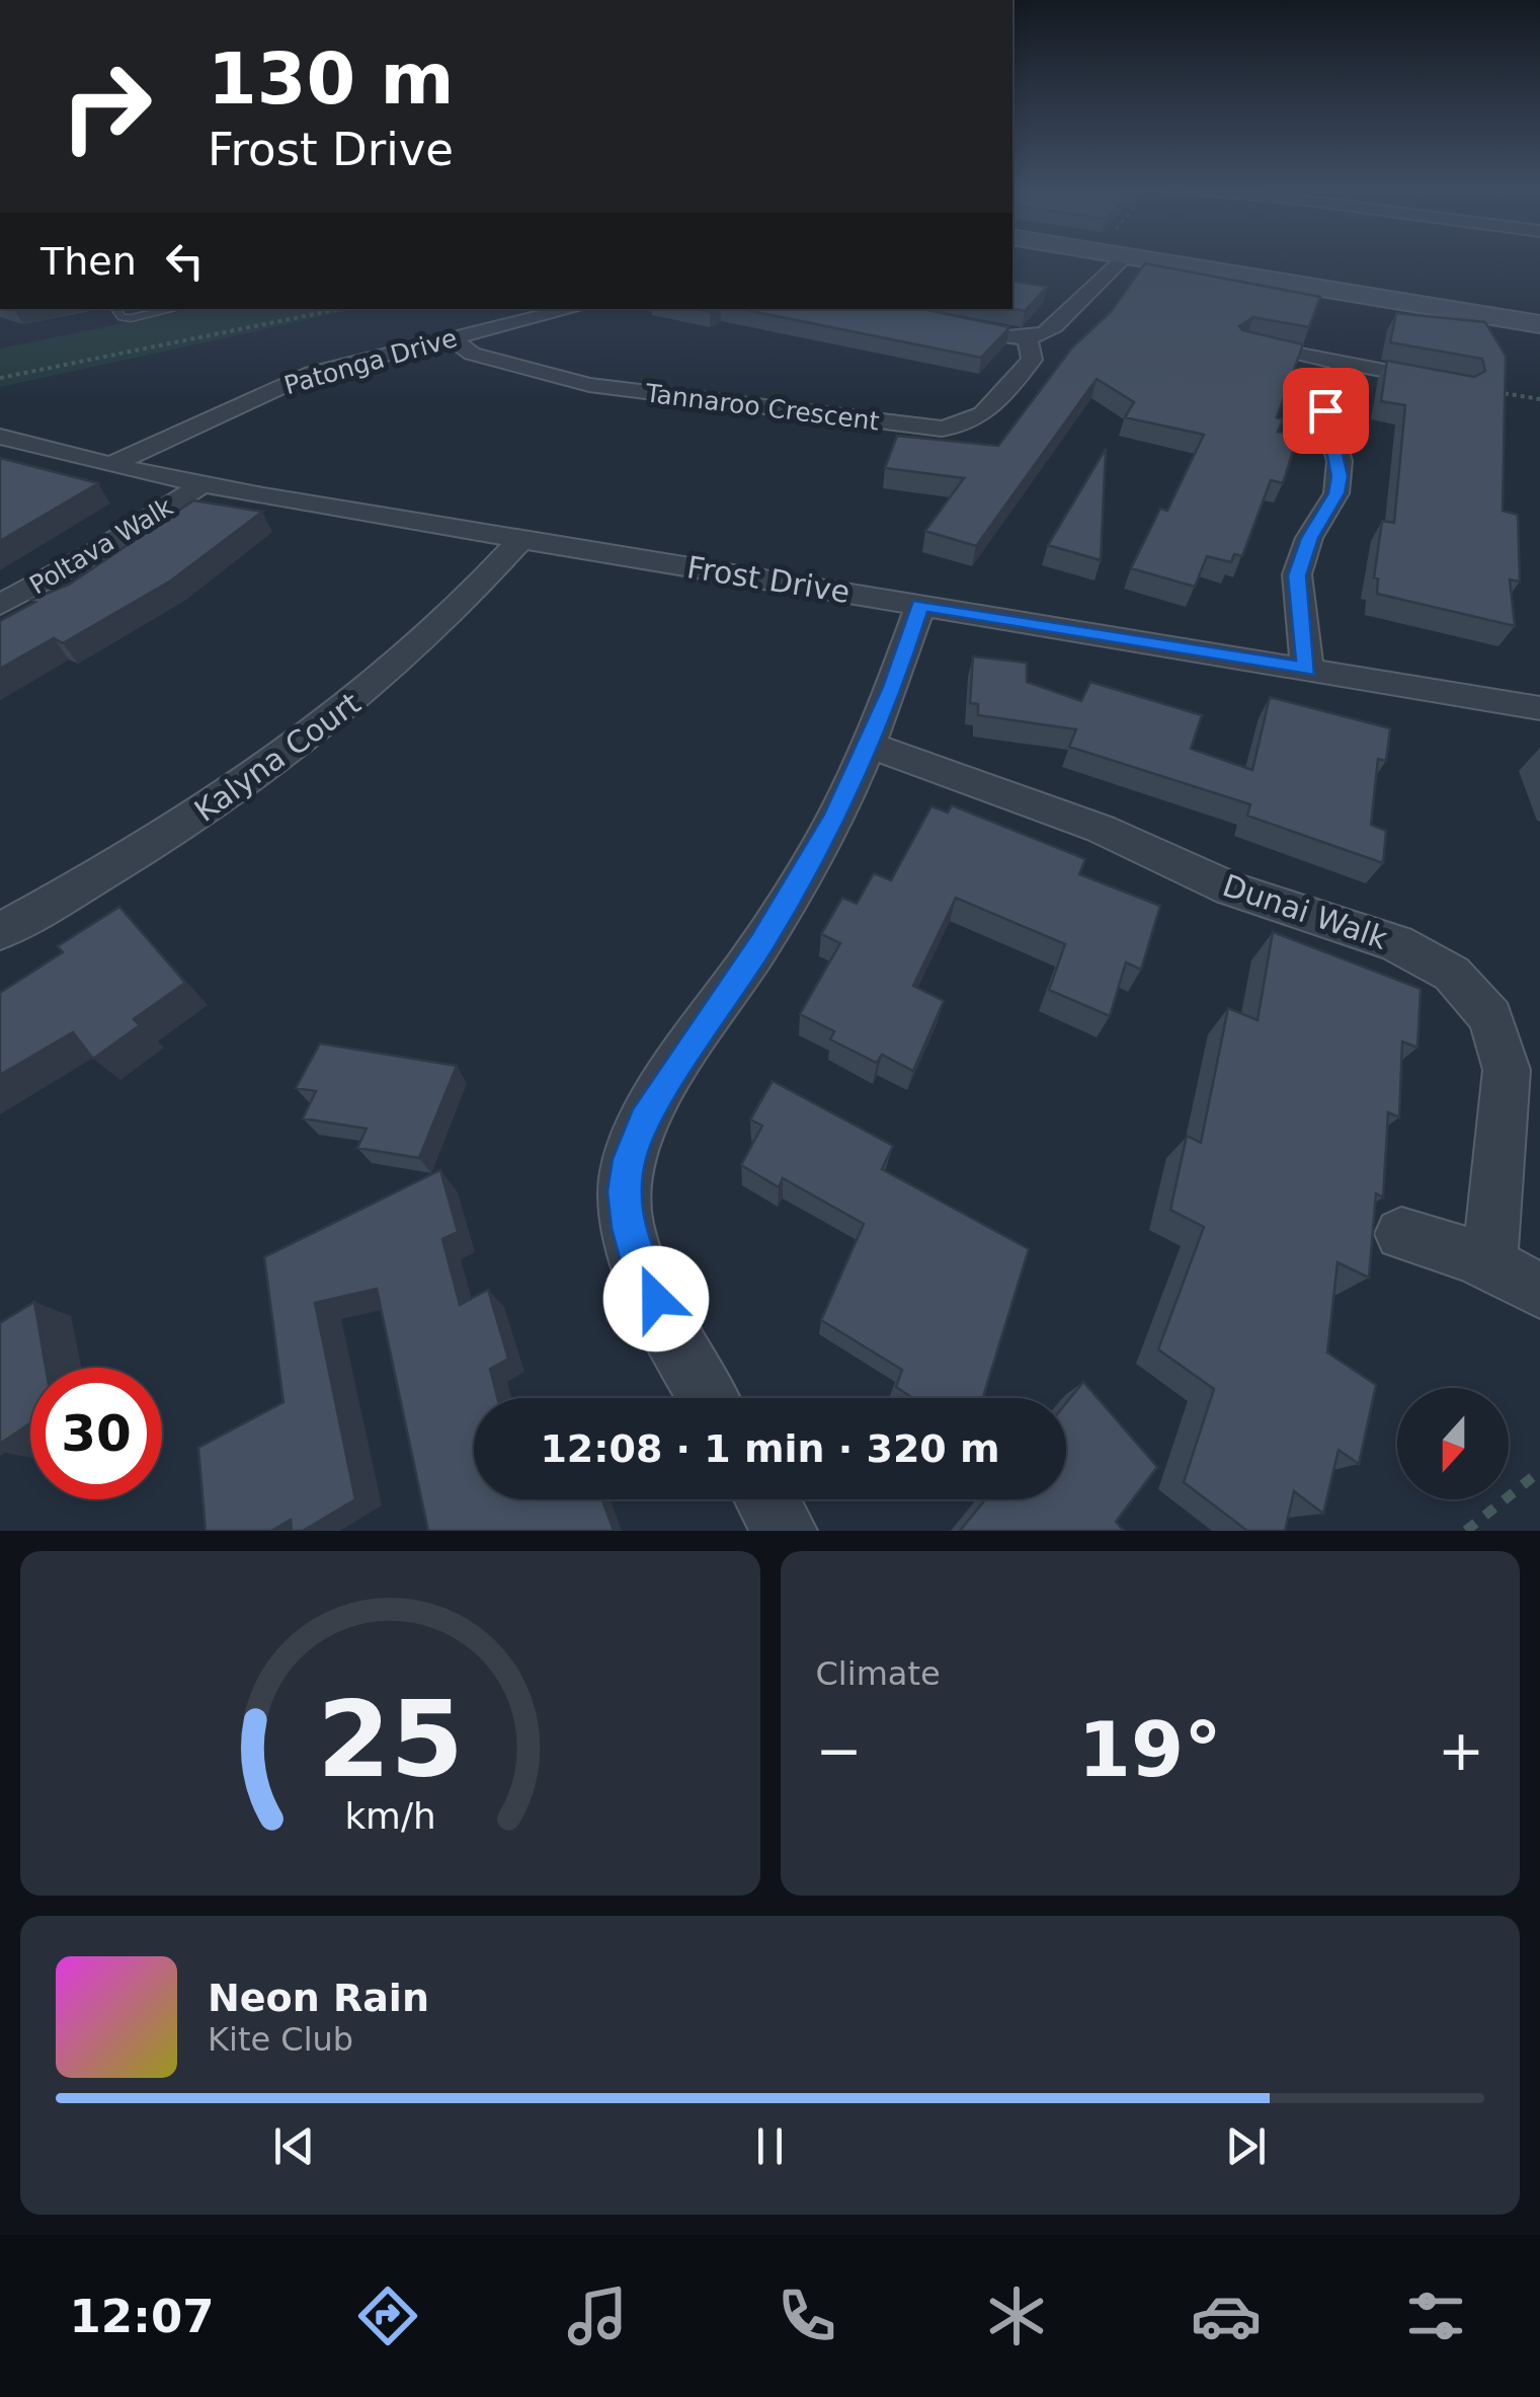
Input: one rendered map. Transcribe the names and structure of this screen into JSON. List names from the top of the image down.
{
  "streets": {
    "street": [
      "Patonga Drive",
      "Tannaroo Crescent",
      "Poltava Walk",
      "Frost Drive",
      "Kalyna Court",
      "Dunai Walk"
    ]
  },
  "crossings": [
    ["Patonga Drive", "Tannaroo Crescent"],
    ["Patonga Drive", "Frost Drive"],
    ["Poltava Walk", "Frost Drive"],
    ["Frost Drive", "Kalyna Court"]
  ],
  "north": "bottom",
  "page": {
    "turn": ["130 m", "Frost Drive"],
    "then": "Then",
    "limit": "30",
    "trip": "12:08 · 1 min · 320 m",
    "tile": "Climate",
    "heat": ["−", "19°", "+"],
    "song": ["Neon Rain", "Kite Club"],
    "tabs": "12:07",
    "gauge": ["25", "km/h"]
  }
}
